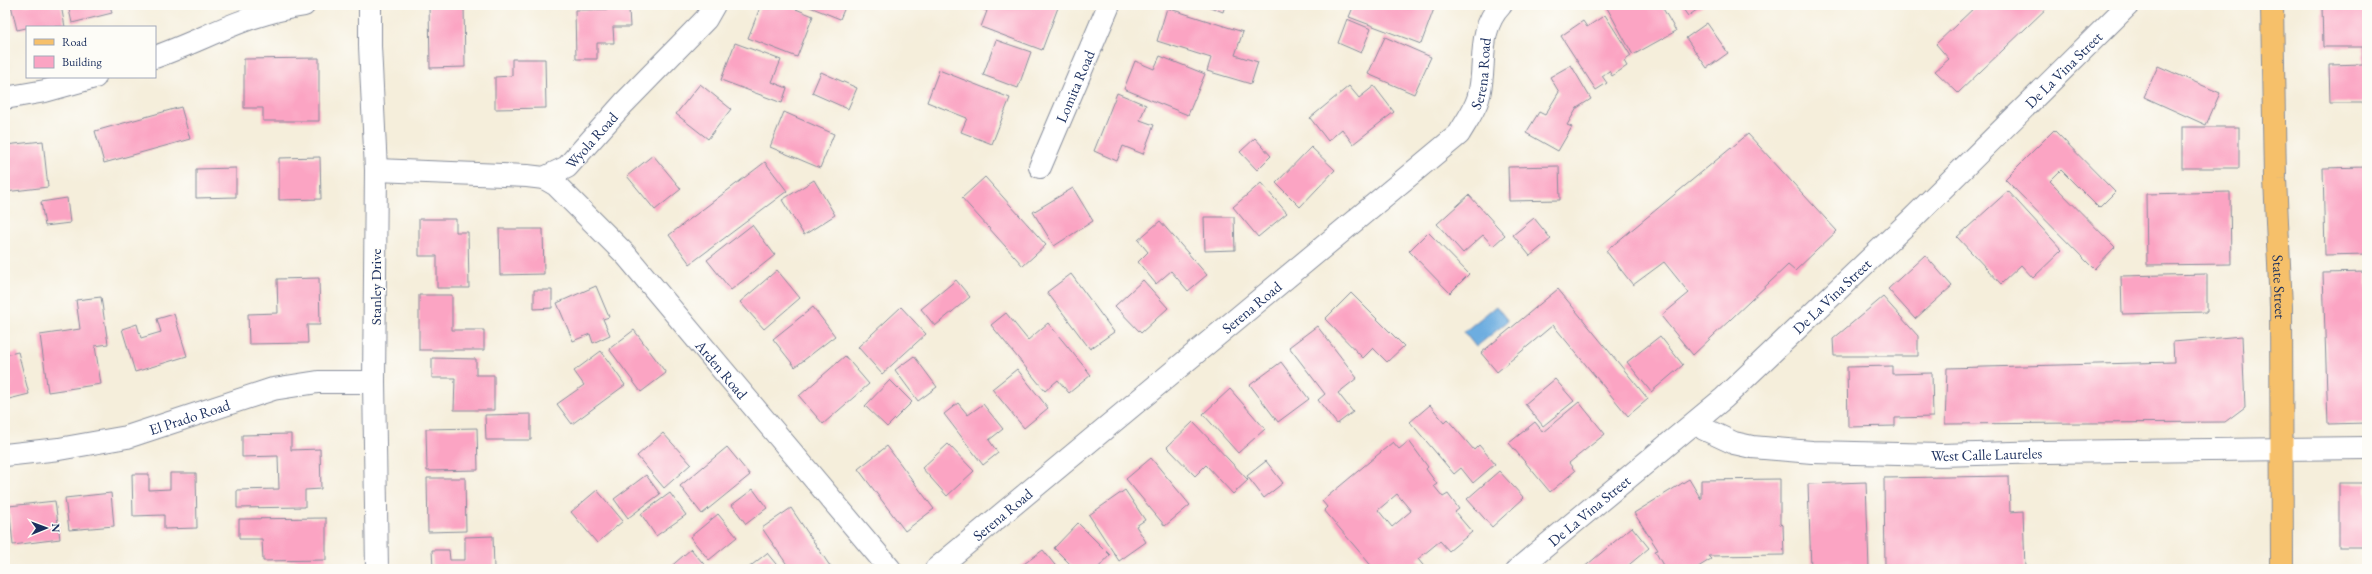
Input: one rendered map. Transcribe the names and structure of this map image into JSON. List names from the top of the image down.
{
  "streets": {
    "main road": ["State Street"],
    "street": [
      "De La Vina Street",
      "Serena Road",
      "Lomita Road",
      "Wyola Road",
      "Stanley Drive",
      "Arden Road",
      "El Prado Road",
      "West Calle Laureles"
    ]
  },
  "crossings": [
    ["De La Vina Street", "West Calle Laureles"],
    ["Wyola Road", "Arden Road"],
    ["Stanley Drive", "El Prado Road"],
    ["State Street", "West Calle Laureles"]
  ],
  "legend": ["Road", "Building"],
  "north": "right"
}
